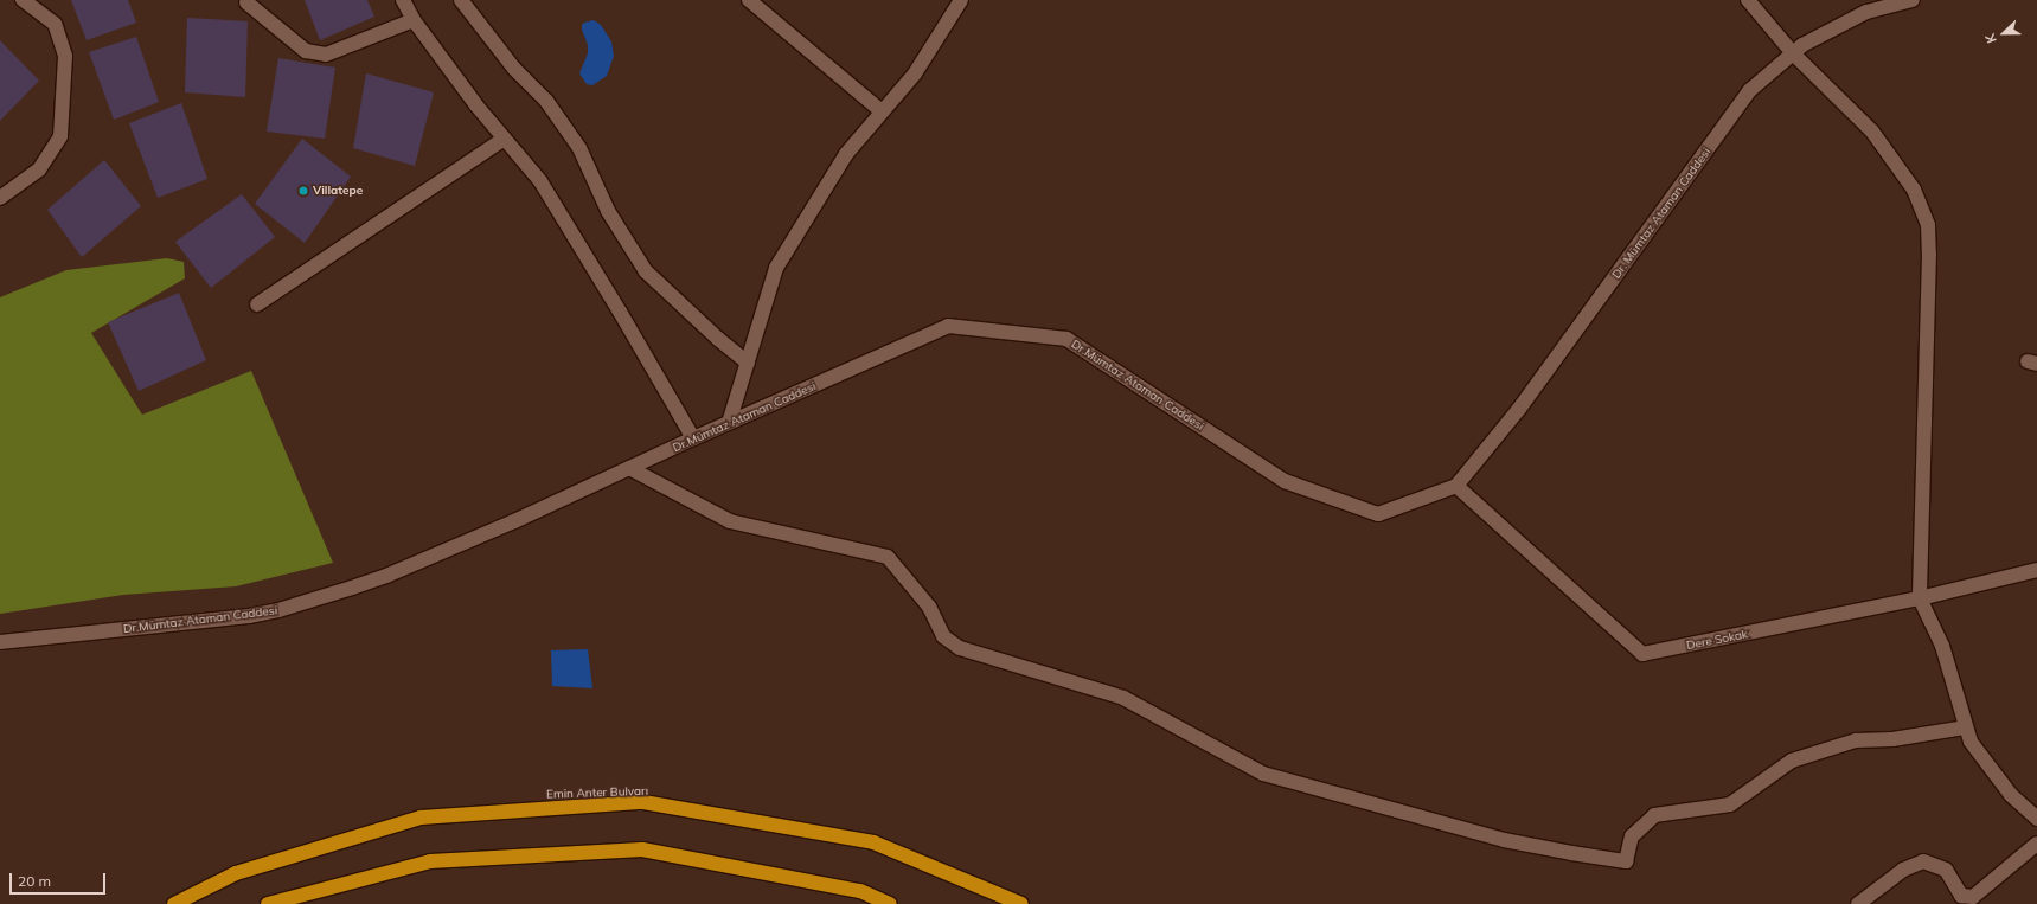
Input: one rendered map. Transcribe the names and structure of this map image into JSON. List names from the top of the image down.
{
  "streets": {
    "highway": ["Emin Anter Bulvarı"],
    "street": ["Dr. Mümtaz Ataman Caddesi", "Dr.Mümtaz Ataman Caddesi", "Dere Sokak"]
  },
  "crossings": [
    ["Dr. Mümtaz Ataman Caddesi", "Dr.Mümtaz Ataman Caddesi"],
    ["Dr. Mümtaz Ataman Caddesi", "Dere Sokak"],
    ["Dr.Mümtaz Ataman Caddesi", "Dere Sokak"]
  ],
  "places": ["Villatepe"],
  "scale_bar": "20 m",
  "north": "left"
}
